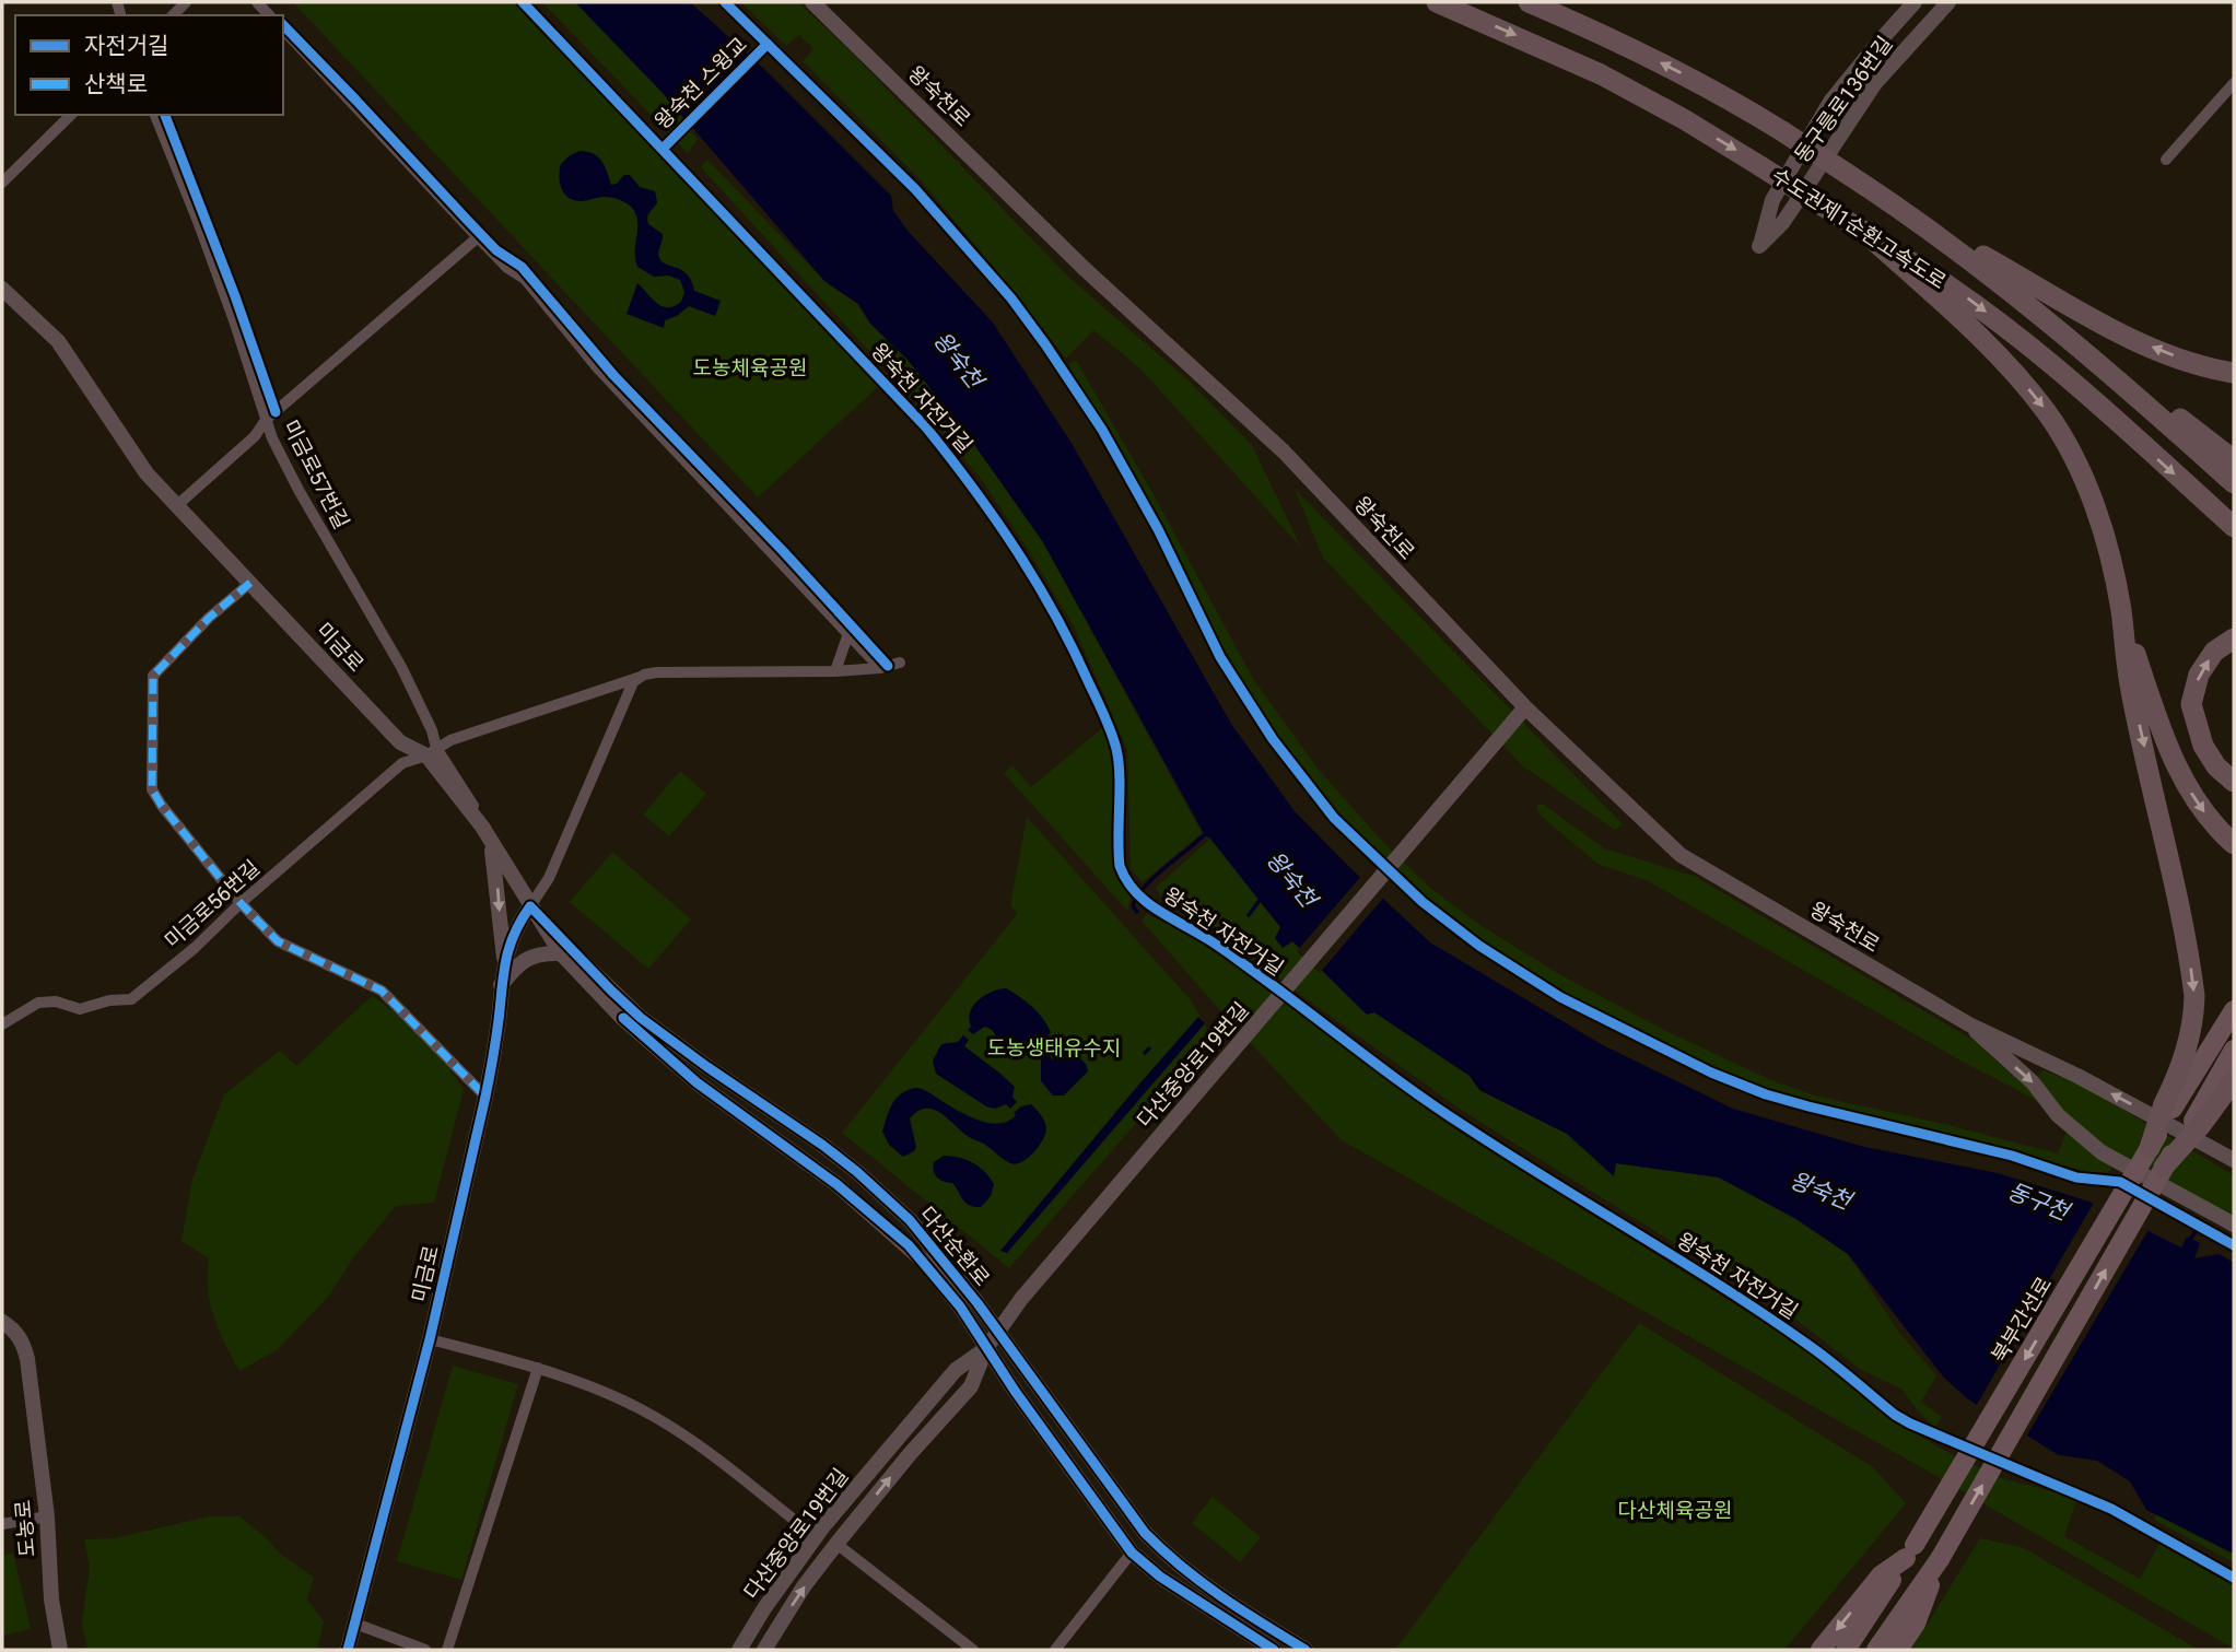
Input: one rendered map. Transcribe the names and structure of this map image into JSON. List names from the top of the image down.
{
  "streets": {
    "highway": ["수도권제1순환고속도로", "북부간선로"],
    "street": [
      "왕숙천로",
      "동구릉로136번길",
      "미금로57번길",
      "미금로",
      "미금로56번길",
      "다산중앙로19번길",
      "다산순환로",
      "도농로"
    ],
    "cycle path": ["왕숙천 스윙교"]
  },
  "crossings": [
    ["왕숙천로", "다산중앙로19번길"],
    ["미금로57번길", "미금로"],
    ["미금로57번길", "미금로56번길"],
    ["미금로", "미금로56번길"],
    ["미금로", "다산순환로"],
    ["다산중앙로19번길", "다산순환로"]
  ],
  "water": ["왕숙천", "동구천"],
  "parks": ["도농체육공원", "도농생태유수지", "다산체육공원"],
  "legend": ["자전거길", "산책로"]
}
